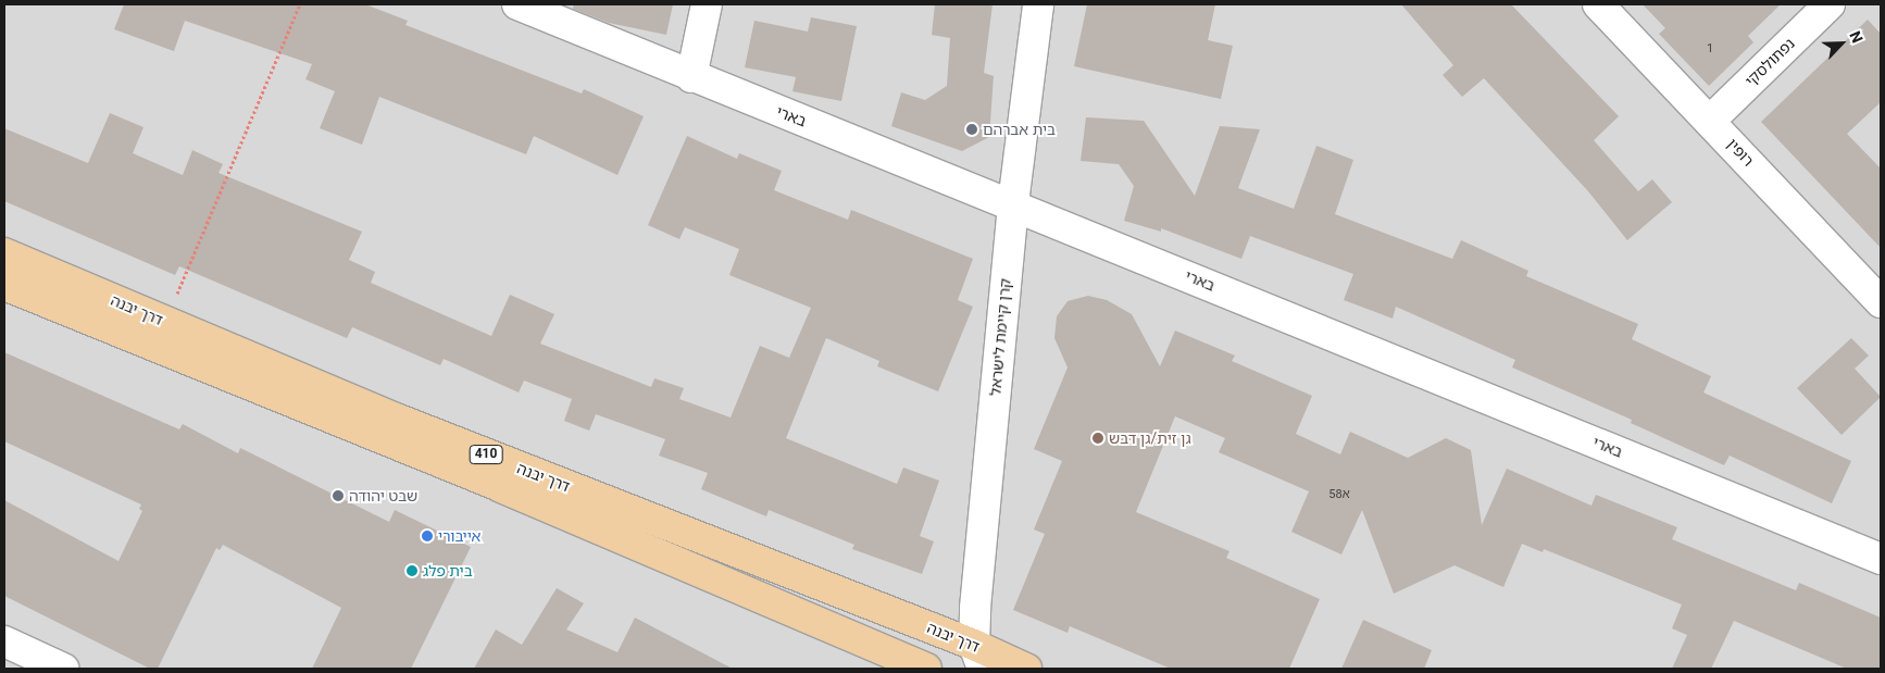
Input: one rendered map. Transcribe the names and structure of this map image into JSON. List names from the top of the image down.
{
  "streets": {
    "main road": ["דרך יבנה", "410"],
    "street": [
      "נפתולסקי",
      "בארי",
      "רופין",
      "קרן קיימת לישראל"
    ]
  },
  "crossings": [
    ["נפתולסקי", "רופין"],
    ["בארי", "קרן קיימת לישראל"],
    ["דרך יבנה", "קרן קיימת לישראל"]
  ],
  "places": [
    "בית אברהם",
    "גן זית/גן דבש",
    "שבט יהודה",
    "אייבורי",
    "בית פלג"
  ],
  "house_numbers": ["1", "58א"],
  "north": "top right"
}
